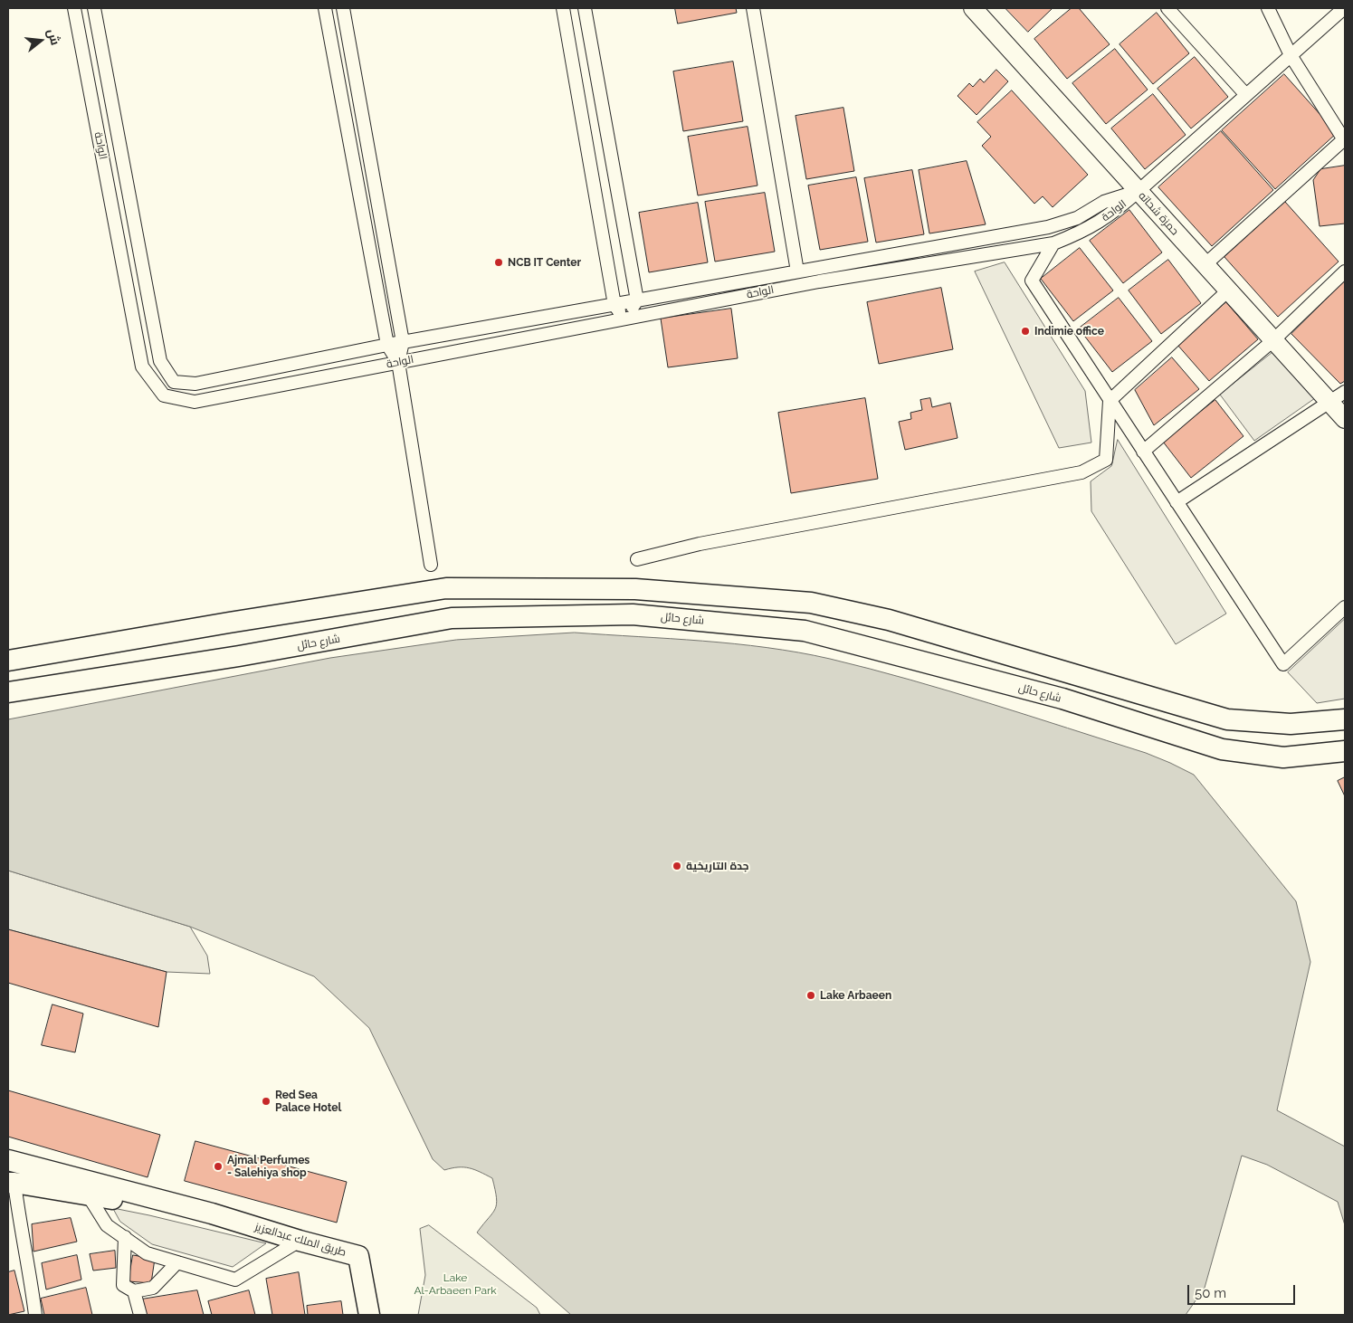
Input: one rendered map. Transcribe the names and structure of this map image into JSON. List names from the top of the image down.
{
  "streets": {
    "main road": ["حمزة شحاته", "شارع حائل", "طريق الملك عبدالعزيز"],
    "street": ["الواحة"]
  },
  "crossings": [
    ["الواحة", "حمزة شحاته"]
  ],
  "parks": ["Lake Al-Arbaeen Park"],
  "places": [
    "NCB IT Center",
    "Indimie office",
    "جدة التاريخية",
    "Lake Arbaeen",
    "Red Sea Palace Hotel",
    "Ajmal Perfumes - Salehiya shop"
  ],
  "scale_bar": "50 m",
  "north": "right"
}
